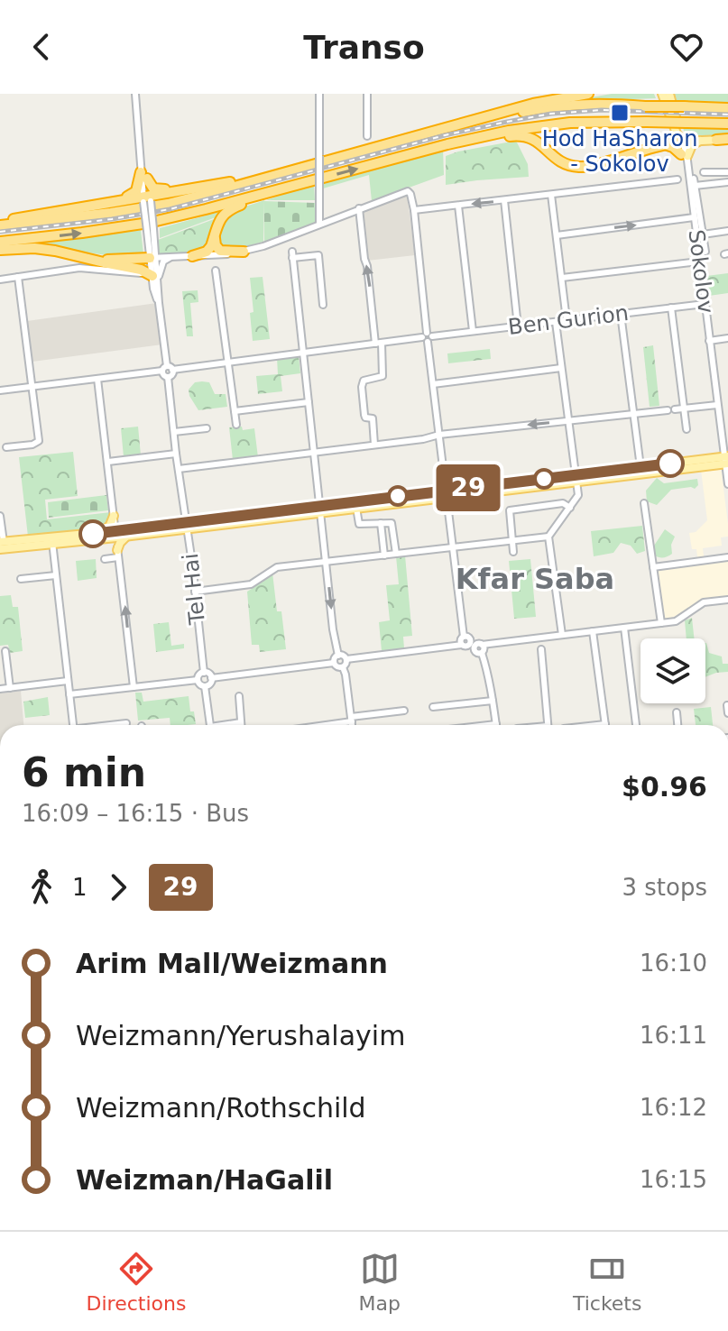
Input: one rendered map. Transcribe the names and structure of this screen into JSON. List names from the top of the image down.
{
  "streets": {
    "main road": ["Sokolov"],
    "street": ["Ben Gurion", "Tel Hai"]
  },
  "crossings": [
    ["Sokolov", "Ben Gurion"],
    ["Ben Gurion", "Tel Hai"]
  ],
  "districts": ["Kfar Saba"],
  "places": {
    "transit": ["Hod HaSharon - Sokolov"]
  },
  "lines": ["bus line 29"],
  "page": {
    "header": "Transo",
    "on_map": "29",
    "heading": ["6 min", "16:09 – 16:15 · Bus", "$0.96"],
    "legs": ["1", "29", "3 stops"],
    "list": [
      {
        "name": "Arim Mall/Weizmann",
        "value": "16:10"
      },
      {
        "name": "Weizmann/Yerushalayim",
        "value": "16:11"
      },
      {
        "name": "Weizmann/Rothschild",
        "value": "16:12"
      },
      {
        "name": "Weizman/HaGalil",
        "value": "16:15"
      }
    ],
    "tabs": ["Directions", "Map", "Tickets"]
  }
}
